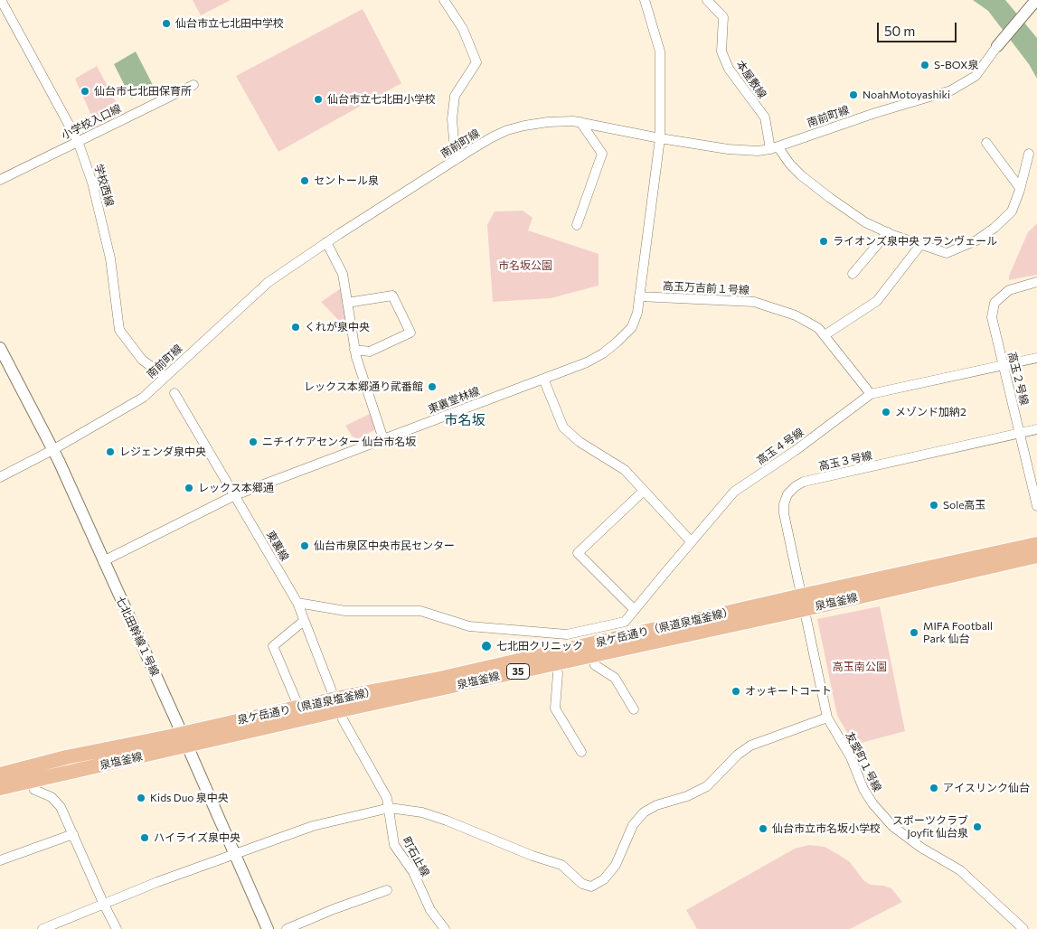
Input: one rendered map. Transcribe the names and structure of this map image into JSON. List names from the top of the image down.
{
  "streets": {
    "main road": ["泉塩釜線", "泉ケ岳通り（県道泉塩釜線）", "35"],
    "street": [
      "本屋敷線",
      "南前町線",
      "小学校入口線",
      "学校西線",
      "高玉万吉前１号線",
      "高玉２号線",
      "東裏堂林線",
      "高玉４号線",
      "高玉３号線",
      "東裏線",
      "七北田幹線１号線",
      "友愛町１号線",
      "町石止線"
    ]
  },
  "crossings": [
    ["本屋敷線", "南前町線"],
    ["南前町線", "学校西線"],
    ["南前町線", "東裏堂林線"],
    ["南前町線", "七北田幹線１号線"],
    ["小学校入口線", "学校西線"],
    ["高玉万吉前１号線", "東裏堂林線"],
    ["高玉万吉前１号線", "高玉４号線"],
    ["高玉２号線", "高玉４号線"],
    ["高玉２号線", "高玉３号線"],
    ["東裏堂林線", "東裏線"],
    ["東裏堂林線", "七北田幹線１号線"],
    ["高玉４号線", "東裏線"],
    ["高玉４号線", "泉塩釜線"],
    ["高玉４号線", "泉ケ岳通り（県道泉塩釜線）"],
    ["高玉３号線", "泉塩釜線"],
    ["高玉３号線", "35"],
    ["高玉３号線", "友愛町１号線"],
    ["東裏線", "泉塩釜線"],
    ["東裏線", "泉ケ岳通り（県道泉塩釜線）"],
    ["東裏線", "町石止線"],
    ["泉塩釜線", "泉ケ岳通り（県道泉塩釜線）"],
    ["泉塩釜線", "七北田幹線１号線"],
    ["泉塩釜線", "35"],
    ["泉塩釜線", "友愛町１号線"],
    ["泉塩釜線", "町石止線"],
    ["泉ケ岳通り（県道泉塩釜線）", "七北田幹線１号線"],
    ["泉ケ岳通り（県道泉塩釜線）", "町石止線"],
    ["35", "友愛町１号線"]
  ],
  "districts": ["市名坂"],
  "parks": ["市名坂公園", "高玉南公園"],
  "places": [
    "仙台市立七北田中学校",
    "S-BOX泉",
    "仙台市七北田保育所",
    "NoahMotoyashiki",
    "仙台市立七北田小学校",
    "セントール泉",
    "ライオンズ泉中央 フランヴェール",
    "くれが泉中央",
    "レックス本郷通り貮番館",
    "メゾンド加納2",
    "ニチイケアセンター 仙台市名坂",
    "レジェンダ泉中央",
    "レックス本郷通",
    "Sole高玉",
    "仙台市泉区中央市民センター",
    "MIFA Football Park 仙台",
    "七北田クリニック",
    "オッキートコート",
    "アイスリンク仙台",
    "Kids Duo 泉中央",
    "スポーツクラブ Joyfit 仙台泉",
    "仙台市立市名坂小学校",
    "ハイライズ泉中央"
  ],
  "scale_bar": "50 m"
}
